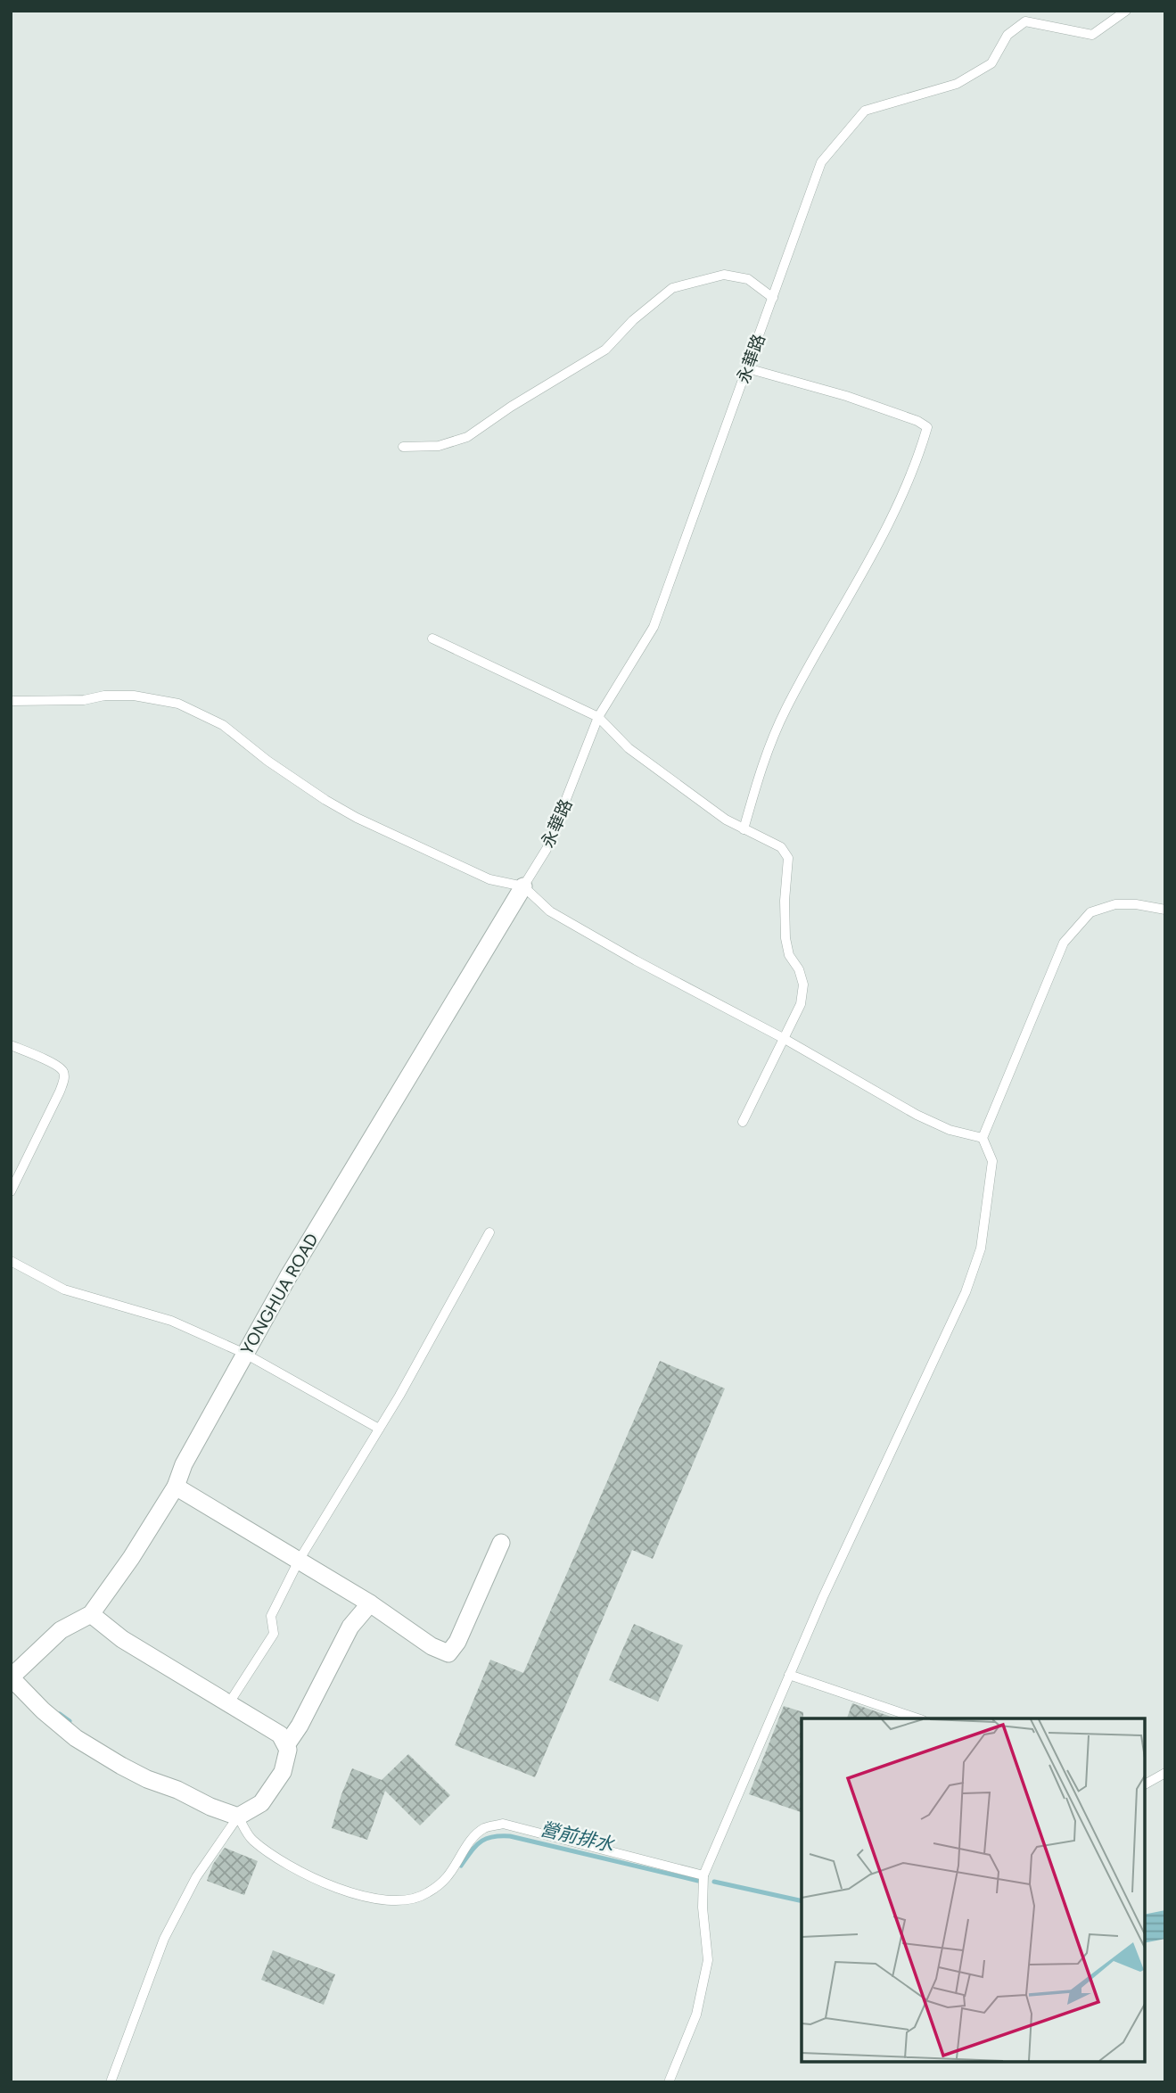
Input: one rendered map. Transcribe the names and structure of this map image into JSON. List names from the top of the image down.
{
  "streets": {
    "street": ["YONGHUA ROAD"],
    "lane": ["永華路"]
  },
  "crossings": [
    ["永華路", "YONGHUA ROAD"]
  ],
  "water": ["營前排水"]
}
